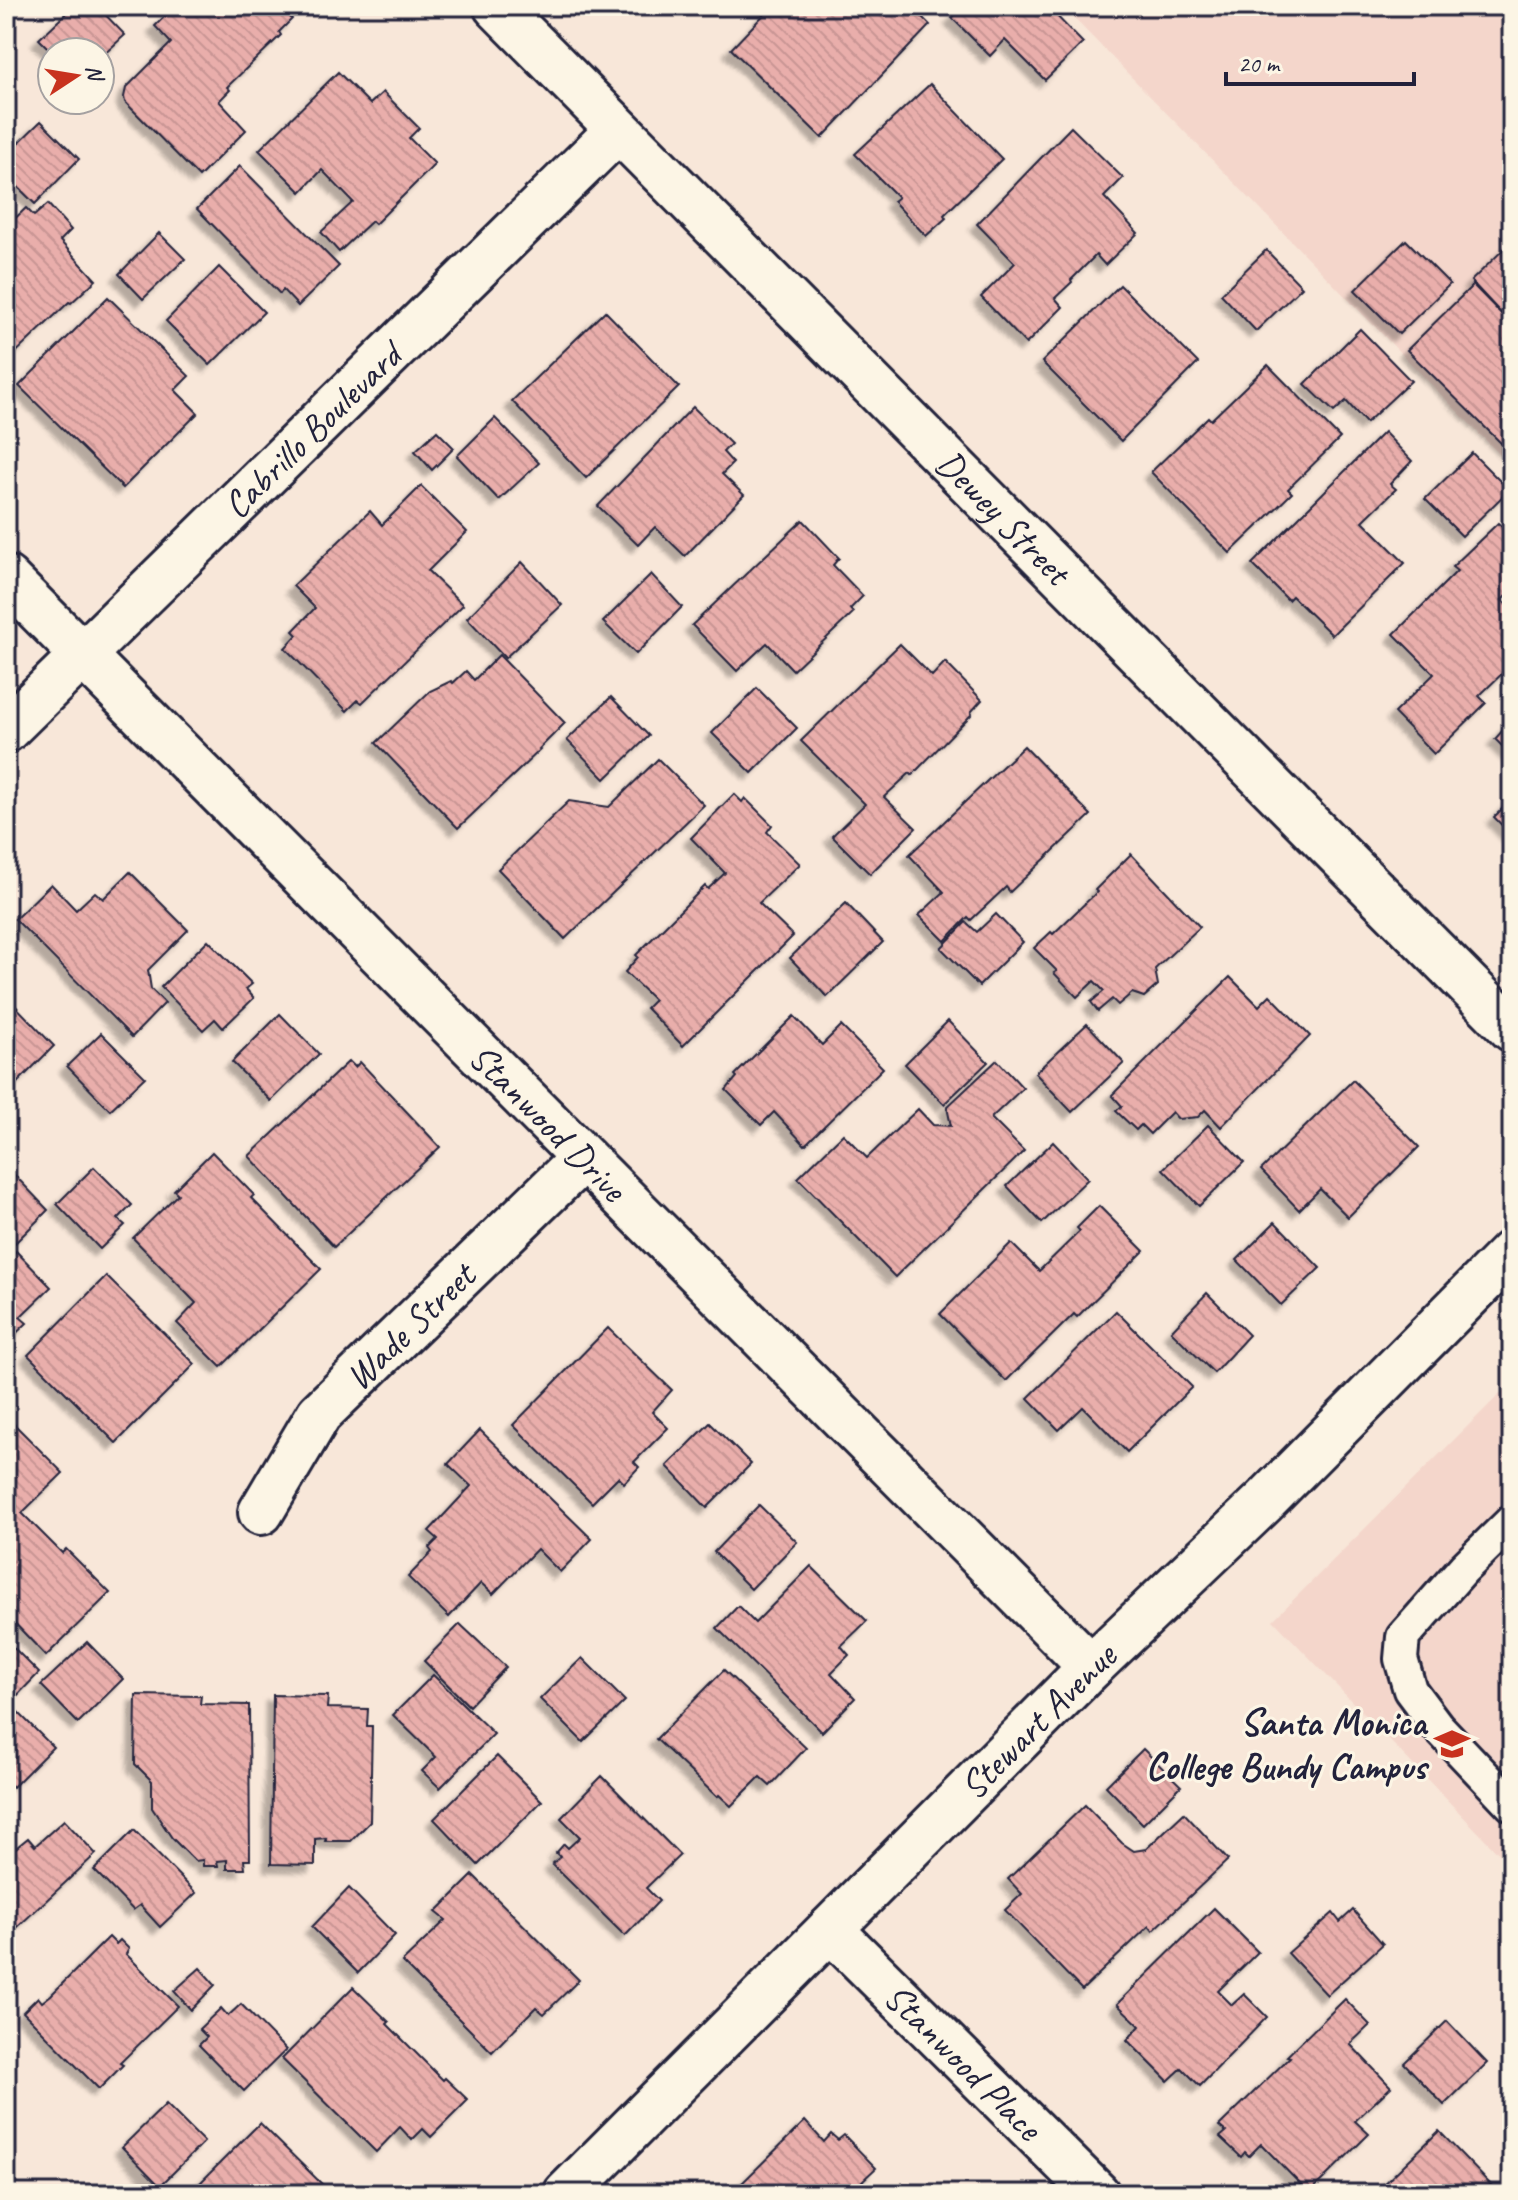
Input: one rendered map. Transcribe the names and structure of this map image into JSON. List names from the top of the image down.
{
  "streets": {
    "street": [
      "Cabrillo Boulevard",
      "Dewey Street",
      "Stanwood Drive",
      "Wade Street",
      "Stewart Avenue",
      "Stanwood Place"
    ]
  },
  "crossings": [
    ["Cabrillo Boulevard", "Dewey Street"],
    ["Cabrillo Boulevard", "Stanwood Drive"],
    ["Stanwood Drive", "Wade Street"],
    ["Stanwood Drive", "Stewart Avenue"],
    ["Stewart Avenue", "Stanwood Place"]
  ],
  "places": {
    "school or university": ["Santa Monica College Bundy Campus"]
  },
  "scale_bar": "20 m",
  "north": "right"
}
